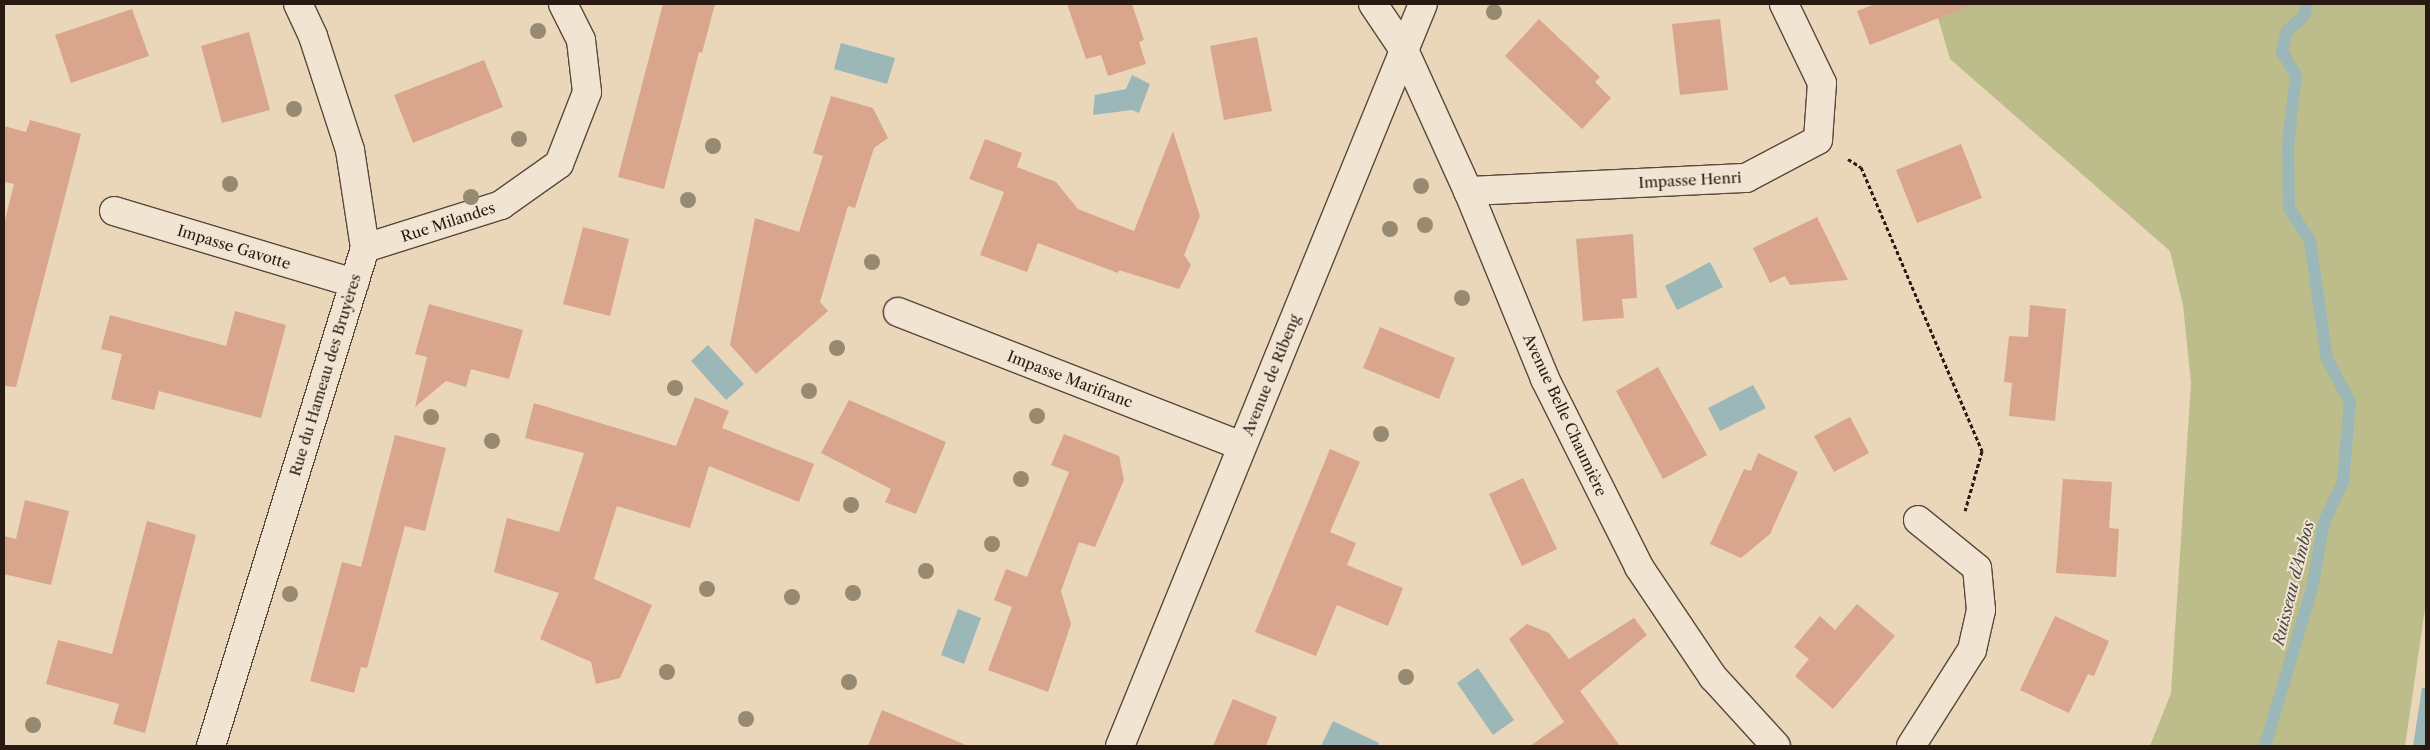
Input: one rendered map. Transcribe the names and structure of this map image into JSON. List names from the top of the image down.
{
  "streets": {
    "street": [
      "Impasse Henri",
      "Rue Milandes",
      "Impasse Gavotte",
      "Rue du Hameau des Bruyères",
      "Avenue de Ribeng",
      "Impasse Marifranc",
      "Avenue Belle Chaumière"
    ]
  },
  "crossings": [
    ["Impasse Henri", "Avenue Belle Chaumière"],
    ["Rue Milandes", "Rue du Hameau des Bruyères"],
    ["Impasse Gavotte", "Rue du Hameau des Bruyères"],
    ["Avenue de Ribeng", "Impasse Marifranc"],
    ["Avenue de Ribeng", "Avenue Belle Chaumière"]
  ],
  "water": ["Ruisseau d'Ambos"]
}
